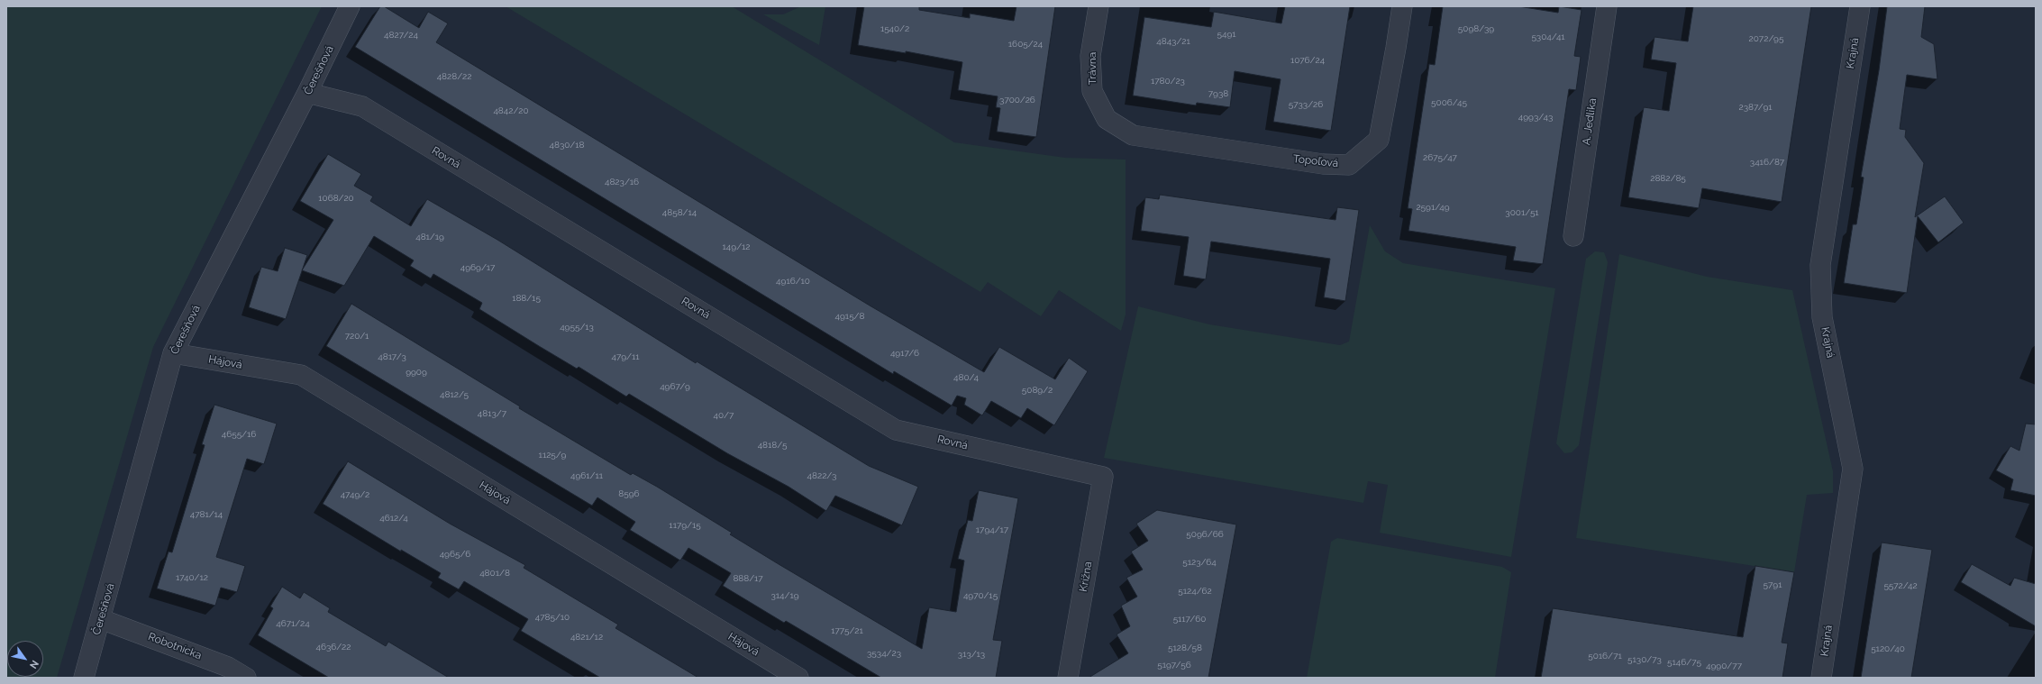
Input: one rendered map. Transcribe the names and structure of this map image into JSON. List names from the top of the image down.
{
  "streets": {
    "street": [
      "Krajná",
      "Trávna",
      "Čerešňová",
      "A. Jedlika",
      "Rovná",
      "Topoľová",
      "Hájová",
      "Krížna",
      "Robotnícka"
    ]
  },
  "crossings": [
    ["Trávna", "Topoľová"],
    ["Čerešňová", "Rovná"],
    ["Čerešňová", "Hájová"],
    ["Čerešňová", "Robotnícka"],
    ["Rovná", "Krížna"]
  ],
  "house_numbers": [
    "1540/2",
    "5098/39",
    "5491",
    "4827/24",
    "5304/41",
    "2072/95",
    "4843/21",
    "1605/24",
    "1076/24",
    "4828/22",
    "1780/23",
    "7938",
    "3700/26",
    "5006/45",
    "5733/26",
    "2387/91",
    "4842/20",
    "4993/43",
    "4830/18",
    "2675/47",
    "3416/87",
    "2882/85",
    "4823/16",
    "1068/20",
    "2591/49",
    "4858/14",
    "3001/51",
    "481/19",
    "149/12",
    "4969/17",
    "4916/10",
    "188/15",
    "4915/8",
    "4955/13",
    "720/1",
    "4917/6",
    "4817/3",
    "479/11",
    "9909",
    "480/4",
    "4967/9",
    "5089/2",
    "4812/5",
    "4813/7",
    "40/7",
    "4655/16",
    "4818/5",
    "1125/9",
    "4961/11",
    "4822/3",
    "8596",
    "4749/2",
    "4781/14",
    "4612/4",
    "1179/15",
    "1794/17",
    "5096/66",
    "4965/6",
    "5123/64",
    "4801/8",
    "1740/12",
    "888/17",
    "5791",
    "5572/42",
    "5124/62",
    "314/19",
    "4970/15",
    "4785/10",
    "5117/60",
    "4671/24",
    "1775/21",
    "4821/12",
    "4636/22",
    "5128/58",
    "5120/40",
    "3534/23",
    "313/13",
    "5016/71",
    "5130/73",
    "5146/75",
    "5197/56",
    "4990/77"
  ],
  "north": "bottom right"
}
